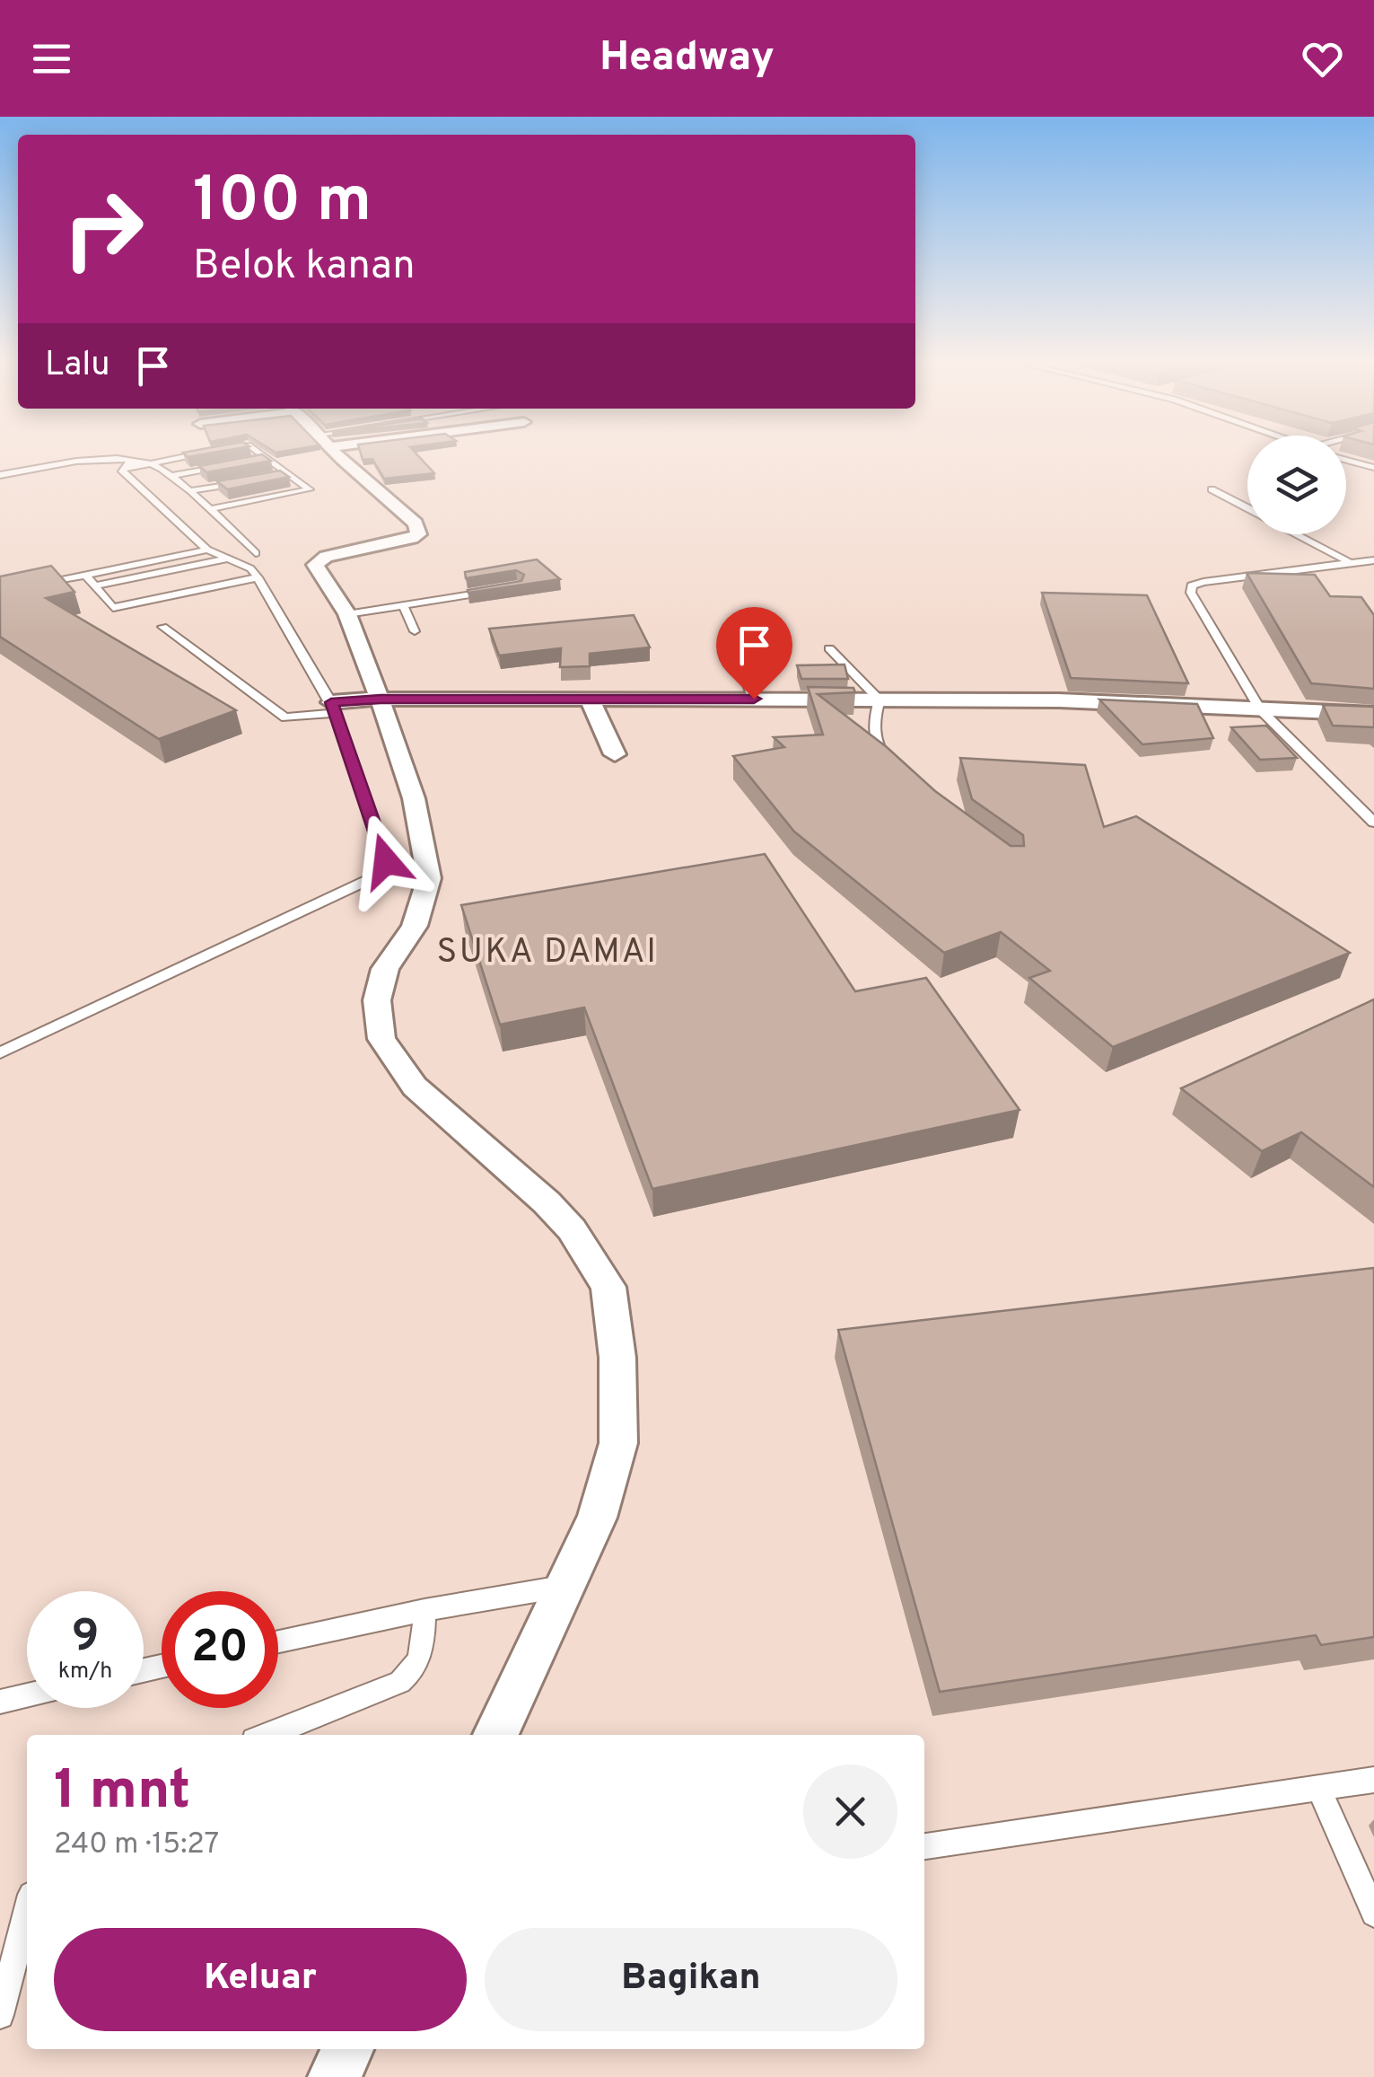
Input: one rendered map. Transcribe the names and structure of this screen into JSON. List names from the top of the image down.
{
  "districts": ["SUKA DAMAI"],
  "page": {
    "header": "Headway",
    "turn": ["100 m", "Belok kanan"],
    "then": "Lalu",
    "speed": "9 km/h",
    "limit": "20",
    "heading": ["1 mnt", "240 m · 15:27"],
    "buttons": ["Keluar", "Bagikan"]
  }
}
